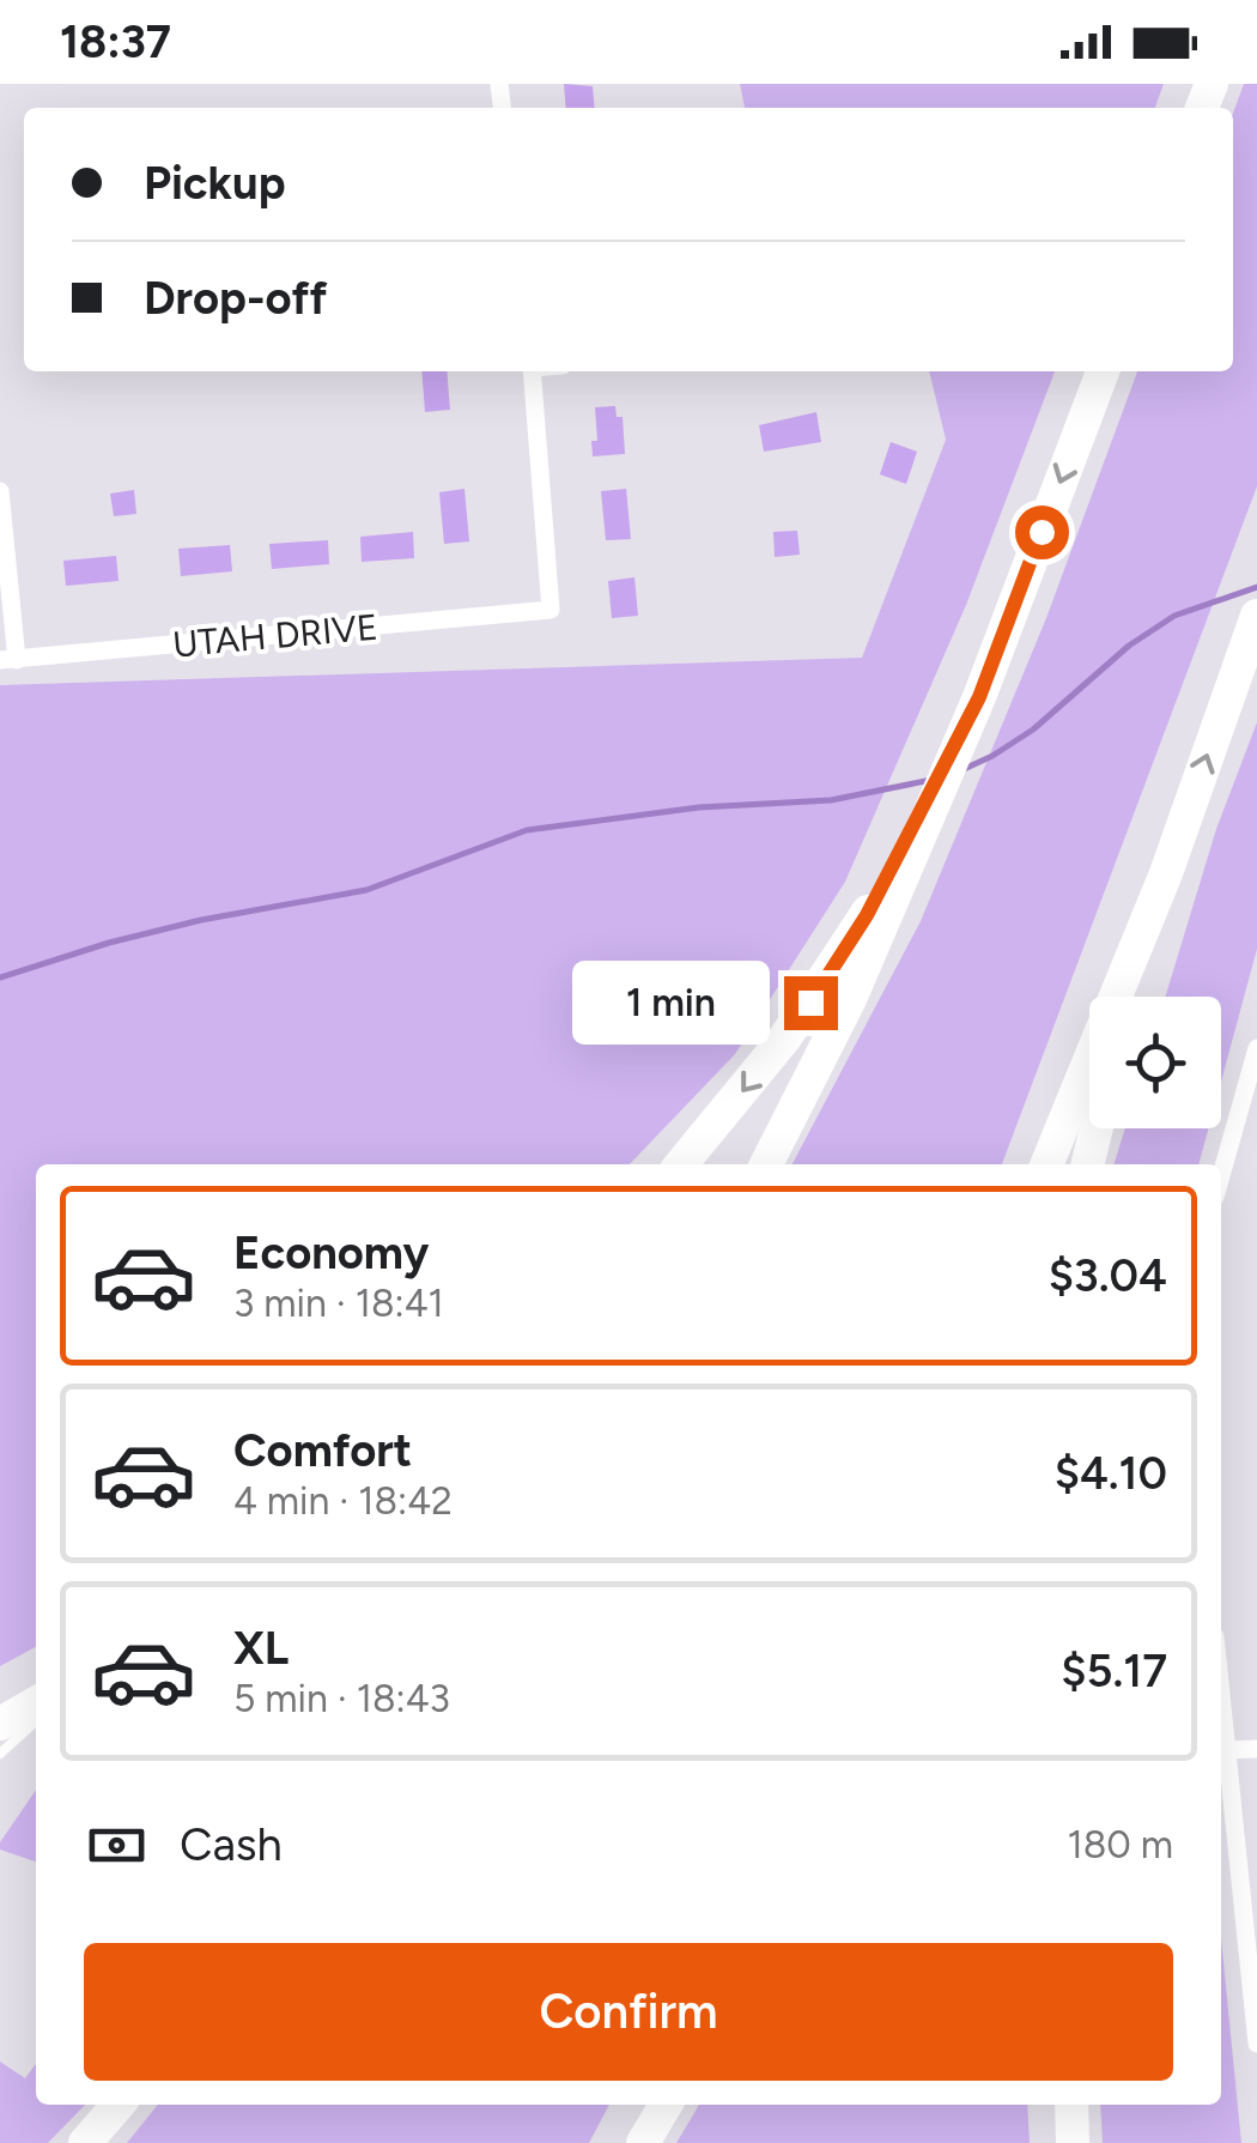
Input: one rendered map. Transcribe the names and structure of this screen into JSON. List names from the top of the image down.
{
  "streets": {
    "street": ["UTAH DRIVE"]
  },
  "page": {
    "status": "18:37",
    "banner": ["Pickup", "Drop-off"],
    "bubble": "1 min",
    "list": [
      {
        "name": "Economy",
        "note": "3 min · 18:41",
        "value": "$3.04"
      },
      {
        "name": "Comfort",
        "note": "4 min · 18:42",
        "value": "$4.10"
      },
      {
        "name": "XL",
        "note": "5 min · 18:43",
        "value": "$5.17"
      }
    ],
    "pay": ["Cash", "180 m"],
    "buttons": "Confirm"
  }
}
